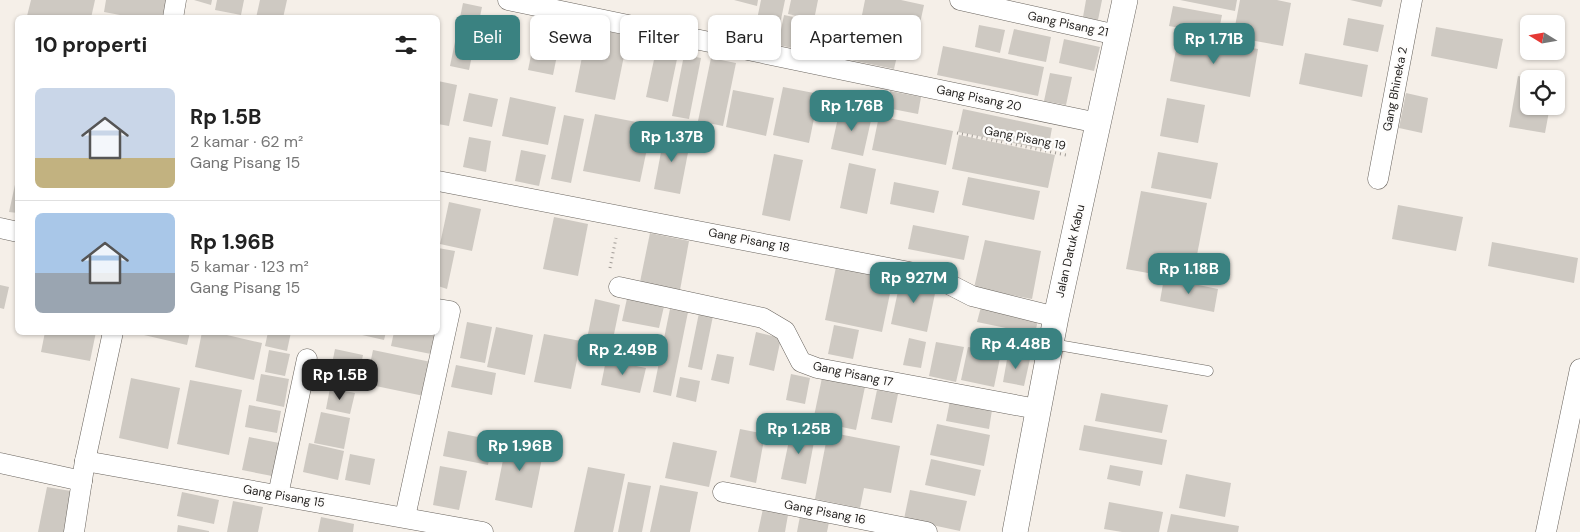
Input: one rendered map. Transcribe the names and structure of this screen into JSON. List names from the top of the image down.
{
  "streets": {
    "street": [
      "Gang Pisang 21",
      "Gang Bhineka 2",
      "Gang Pisang 20",
      "Gang Pisang 18",
      "Jalan Datuk Kabu",
      "Gang Pisang 17",
      "Gang Pisang 15",
      "Gang Pisang 16"
    ],
    "path": ["Gang Pisang 19"]
  },
  "crossings": [
    ["Gang Pisang 21", "Jalan Datuk Kabu"],
    ["Gang Pisang 20", "Jalan Datuk Kabu"],
    ["Gang Pisang 19", "Jalan Datuk Kabu"],
    ["Gang Pisang 18", "Jalan Datuk Kabu"],
    ["Jalan Datuk Kabu", "Gang Pisang 17"]
  ],
  "north": "left",
  "page": {
    "chip": [
      "Beli",
      "Sewa",
      "Filter",
      "Baru",
      "Apartemen"
    ],
    "heading": "10 properti",
    "price": [
      "Rp 1.71B",
      "Rp 1.76B",
      "Rp 1.37B",
      "Rp 1.18B",
      "Rp 927M",
      "Rp 4.48B",
      "Rp 2.49B",
      "Rp 1.5B",
      "Rp 1.25B",
      "Rp 1.96B"
    ],
    "list": [
      {
        "name": "Rp 1.5B",
        "note": "2 kamar · 62 m² · Gang Pisang 15"
      },
      {
        "name": "Rp 1.96B",
        "note": "5 kamar · 123 m² · Gang Pisang 15"
      }
    ]
  }
}
